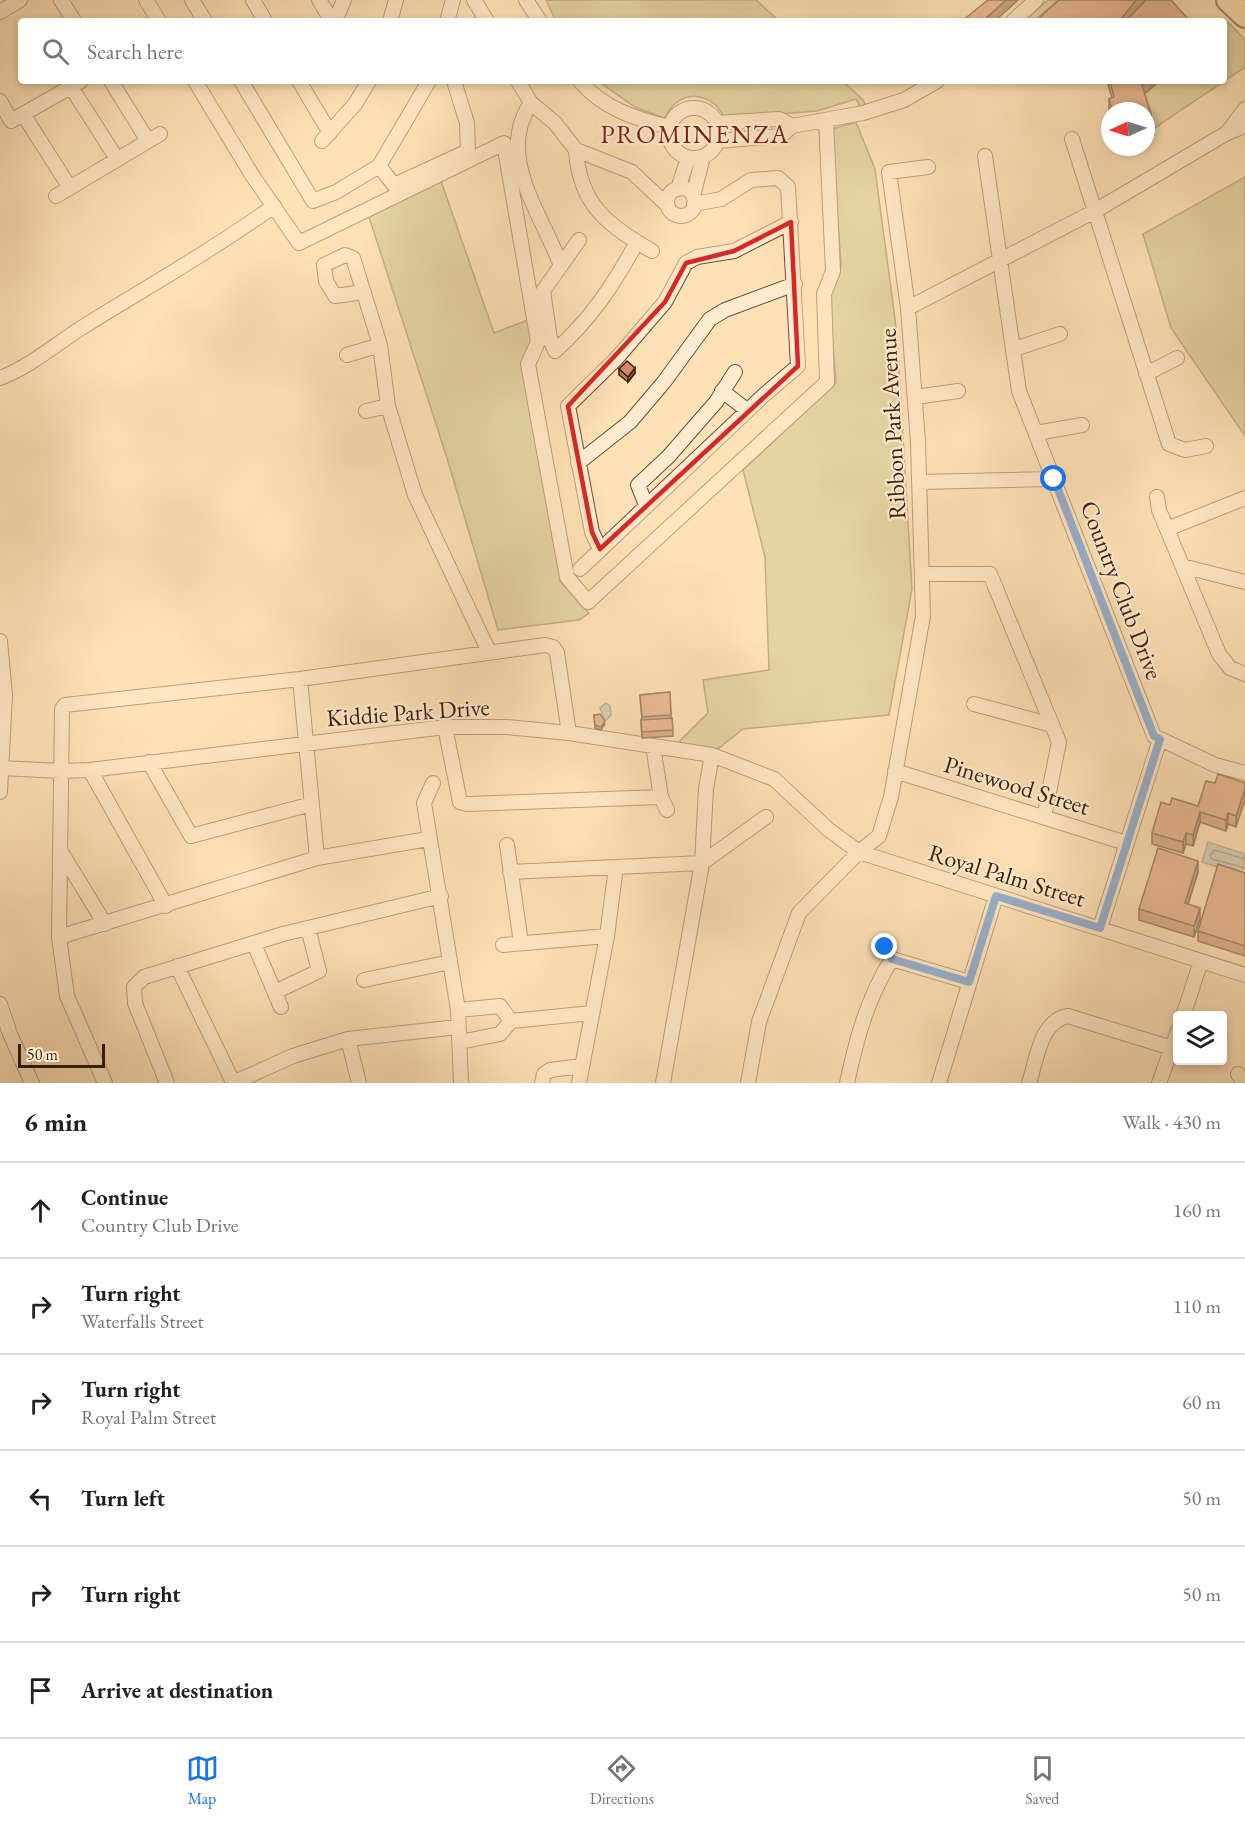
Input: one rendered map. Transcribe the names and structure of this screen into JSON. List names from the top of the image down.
{
  "streets": {
    "street": [
      "Ribbon Park Avenue",
      "Country Club Drive",
      "Kiddie Park Drive",
      "Pinewood Street",
      "Royal Palm Street"
    ]
  },
  "crossings": [
    ["Ribbon Park Avenue", "Country Club Drive"],
    ["Ribbon Park Avenue", "Kiddie Park Drive"],
    ["Ribbon Park Avenue", "Pinewood Street"],
    ["Ribbon Park Avenue", "Royal Palm Street"],
    ["Kiddie Park Drive", "Royal Palm Street"]
  ],
  "districts": ["PROMINENZA"],
  "scale_bar": "50 m",
  "north": "left",
  "page": {
    "search": "Search here",
    "scale": "50 m",
    "heading": ["6 min", "Walk · 430 m"],
    "list": [
      ["Continue", "Country Club Drive", "160 m"],
      ["Turn right", "Waterfalls Street", "110 m"],
      ["Turn right", "Royal Palm Street", "60 m"],
      ["Turn left", "50 m"],
      ["Turn right", "50 m"],
      "Arrive at destination"
    ],
    "nav": ["Map", "Directions", "Saved"]
  }
}
